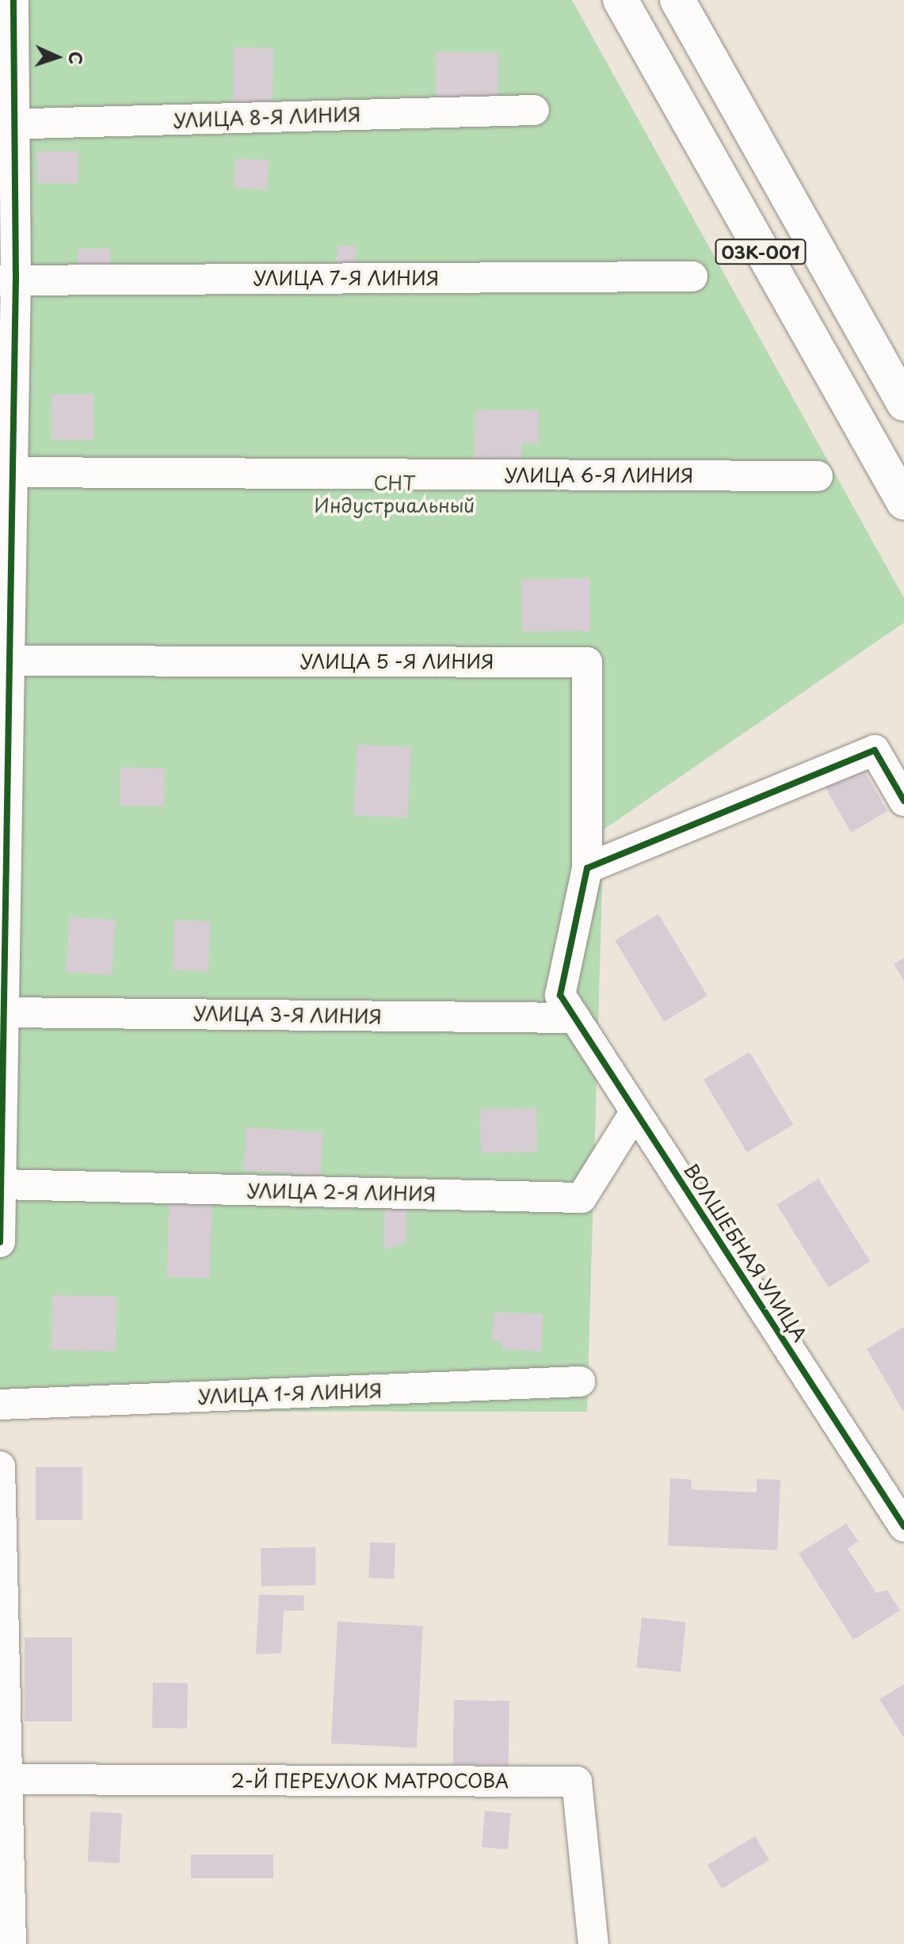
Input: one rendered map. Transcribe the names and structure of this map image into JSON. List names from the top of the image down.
{
  "streets": {
    "main road": ["03К-001"],
    "street": [
      "УЛИЦА 8-Я ЛИНИЯ",
      "УЛИЦА 7-Я ЛИНИЯ",
      "УЛИЦА 6-Я ЛИНИЯ",
      "УЛИЦА 5 -Я ЛИНИЯ",
      "УЛИЦА 3-Я ЛИНИЯ",
      "УЛИЦА 2-Я ЛИНИЯ",
      "ВОЛШЕБНАЯ УЛИЦА",
      "УЛИЦА 1-Я ЛИНИЯ",
      "2-Й ПЕРЕУЛОК МАТРОСОВА"
    ]
  },
  "crossings": [
    ["УЛИЦА 3-Я ЛИНИЯ", "ВОЛШЕБНАЯ УЛИЦА"],
    ["УЛИЦА 2-Я ЛИНИЯ", "ВОЛШЕБНАЯ УЛИЦА"]
  ],
  "parks": ["СНТ Индустриальный"],
  "north": "right"
}
